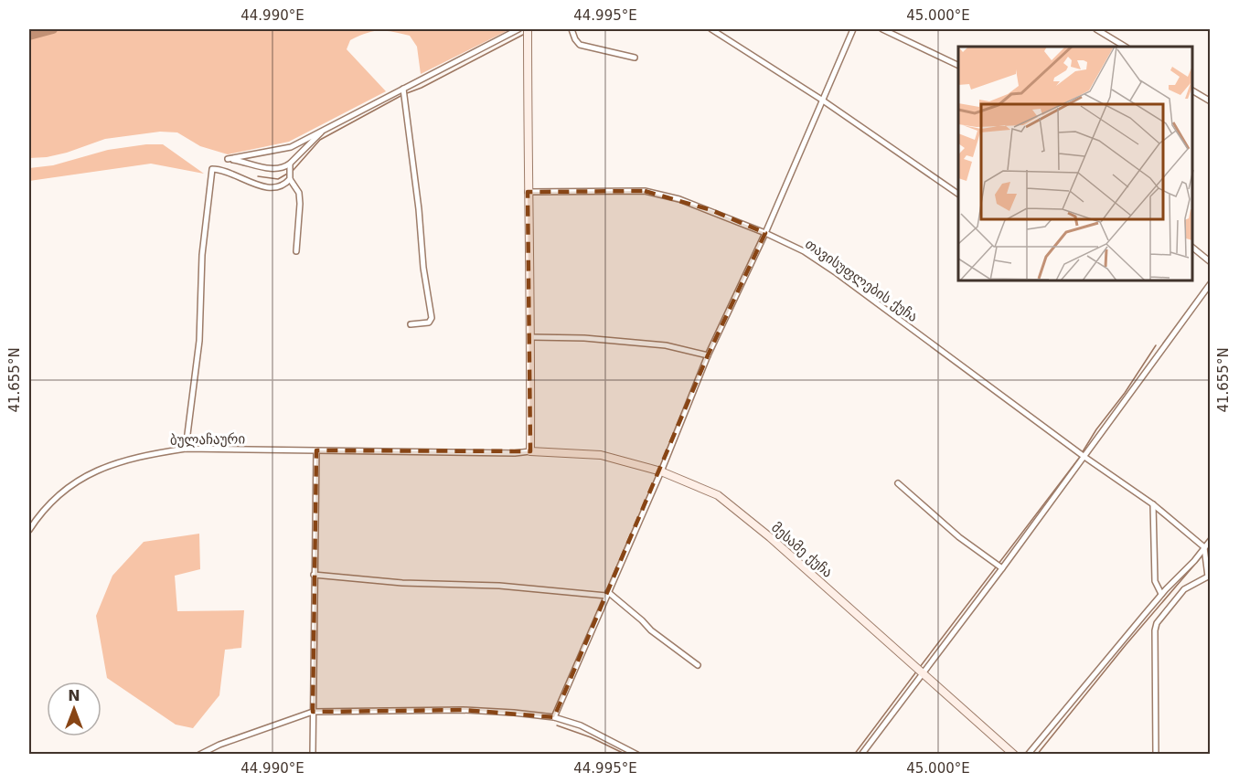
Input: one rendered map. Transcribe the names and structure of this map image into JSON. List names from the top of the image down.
{
  "streets": {
    "street": ["თავისუფლების ქუჩა", "ბულაჩაური", "მესამე ქუჩა"]
  },
  "crossings": [
    ["ბულაჩაური", "მესამე ქუჩა"]
  ],
  "north": "top",
  "coordinates": [
    "44.990°E",
    "44.995°E",
    "45.000°E",
    "41.655°N"
  ]
}
